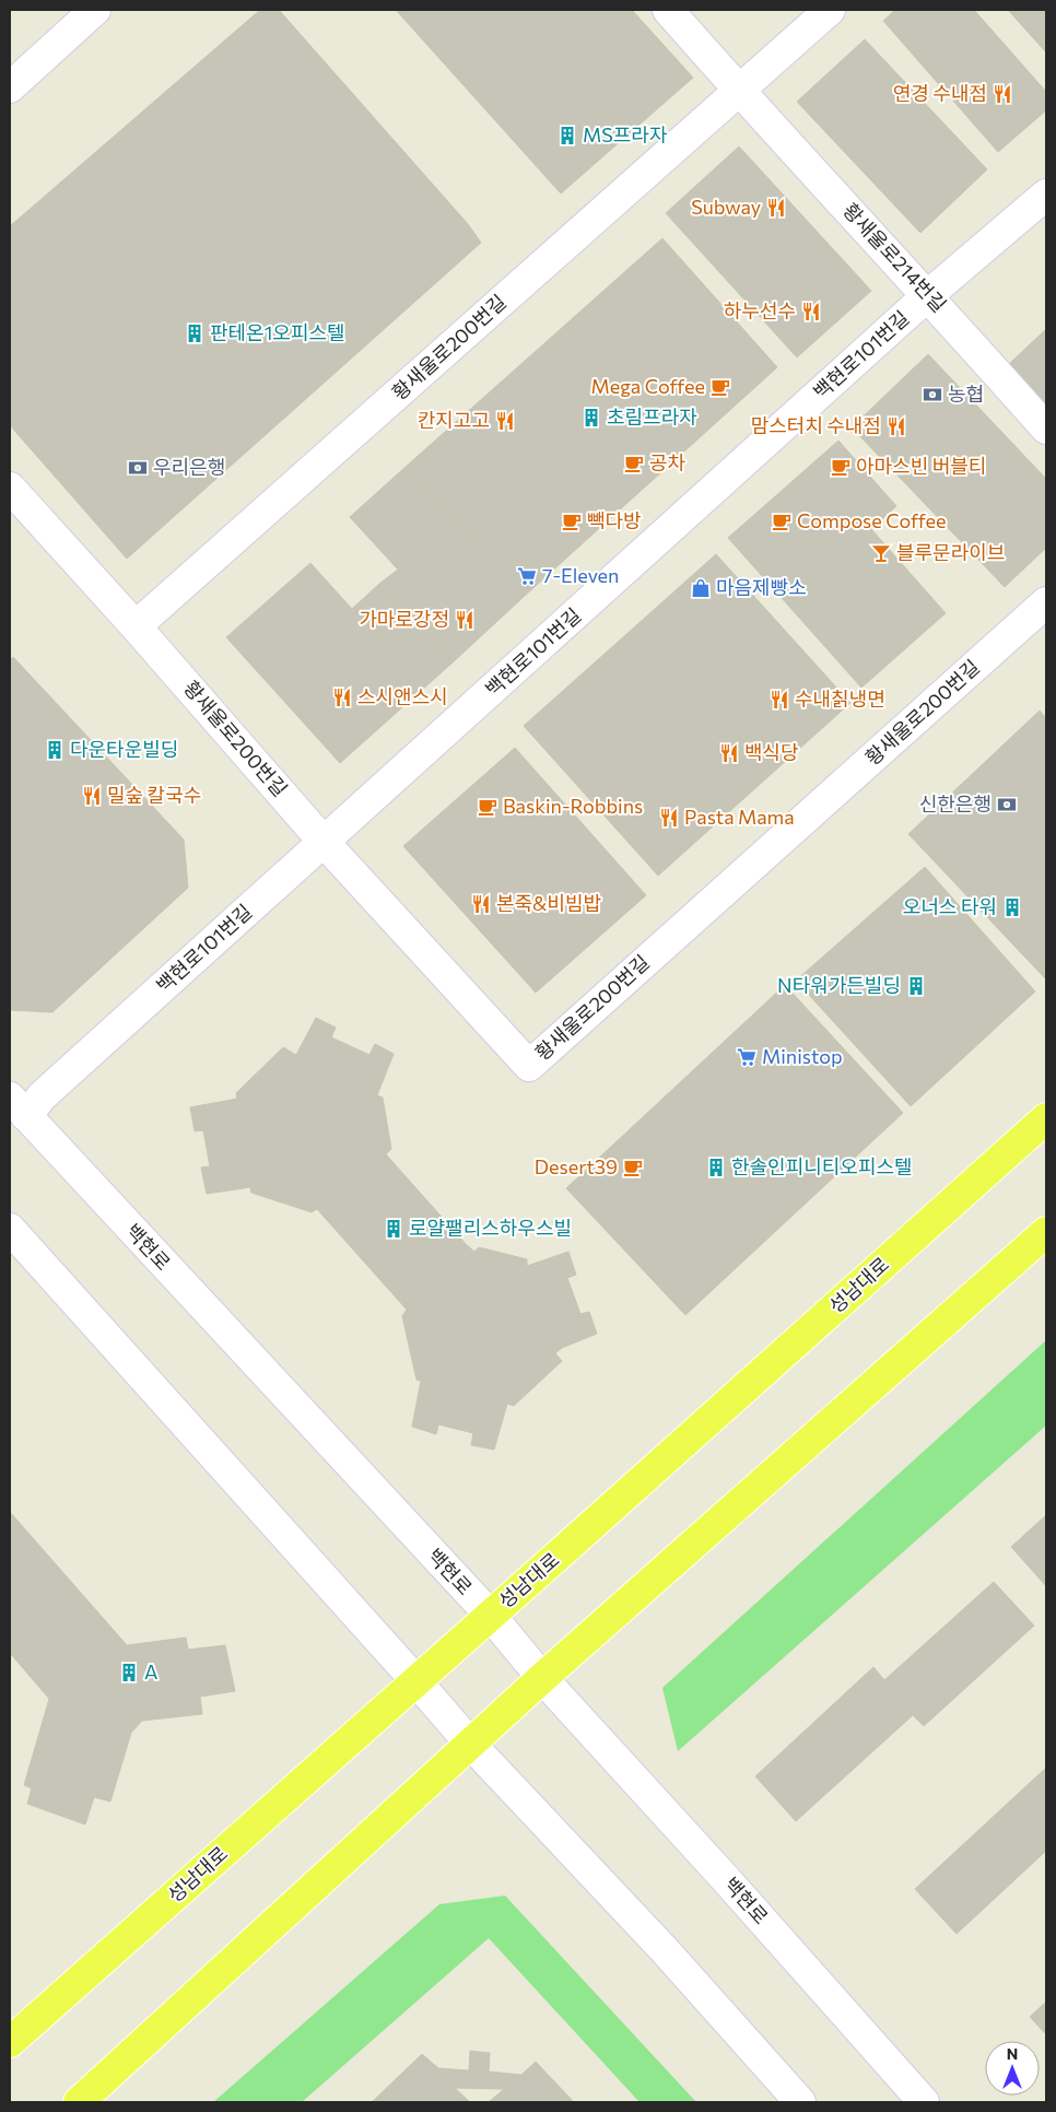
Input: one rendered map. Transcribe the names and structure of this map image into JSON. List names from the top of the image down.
{
  "streets": {
    "main road": ["성남대로"],
    "street": [
      "황새울로214번길",
      "황새울로200번길",
      "백현로101번길",
      "백현로"
    ]
  },
  "crossings": [
    ["황새울로214번길", "황새울로200번길"],
    ["황새울로214번길", "백현로101번길"],
    ["황새울로200번길", "백현로101번길"],
    ["백현로101번길", "백현로"],
    ["백현로", "성남대로"]
  ],
  "places": {
    "restaurant": [
      "연경 수내점",
      "Subway",
      "하누선수",
      "칸지고고",
      "맘스터치 수내점",
      "가마로강정",
      "스시앤스시",
      "수내칡냉면",
      "백식당",
      "밀숲 칼국수",
      "Pasta Mama",
      "본죽&비빔밥"
    ],
    "building": [
      "MS프라자",
      "판테온1오피스텔",
      "초림프라자",
      "다운타운빌딩",
      "오너스 타워",
      "N타워가든빌딩",
      "한솔인피니티오피스텔",
      "로얄팰리스하우스빌",
      "A"
    ],
    "cafe": [
      "Mega Coffee",
      "공차",
      "아마스빈 버블티",
      "빽다방",
      "Compose Coffee",
      "Baskin-Robbins",
      "Desert39"
    ],
    "bank": ["농협", "우리은행", "신한은행"],
    "bar": ["블루문라이브"],
    "supermarket": ["7-Eleven", "Ministop"],
    "shop": ["마음제빵소"]
  },
  "north": "top"
}
